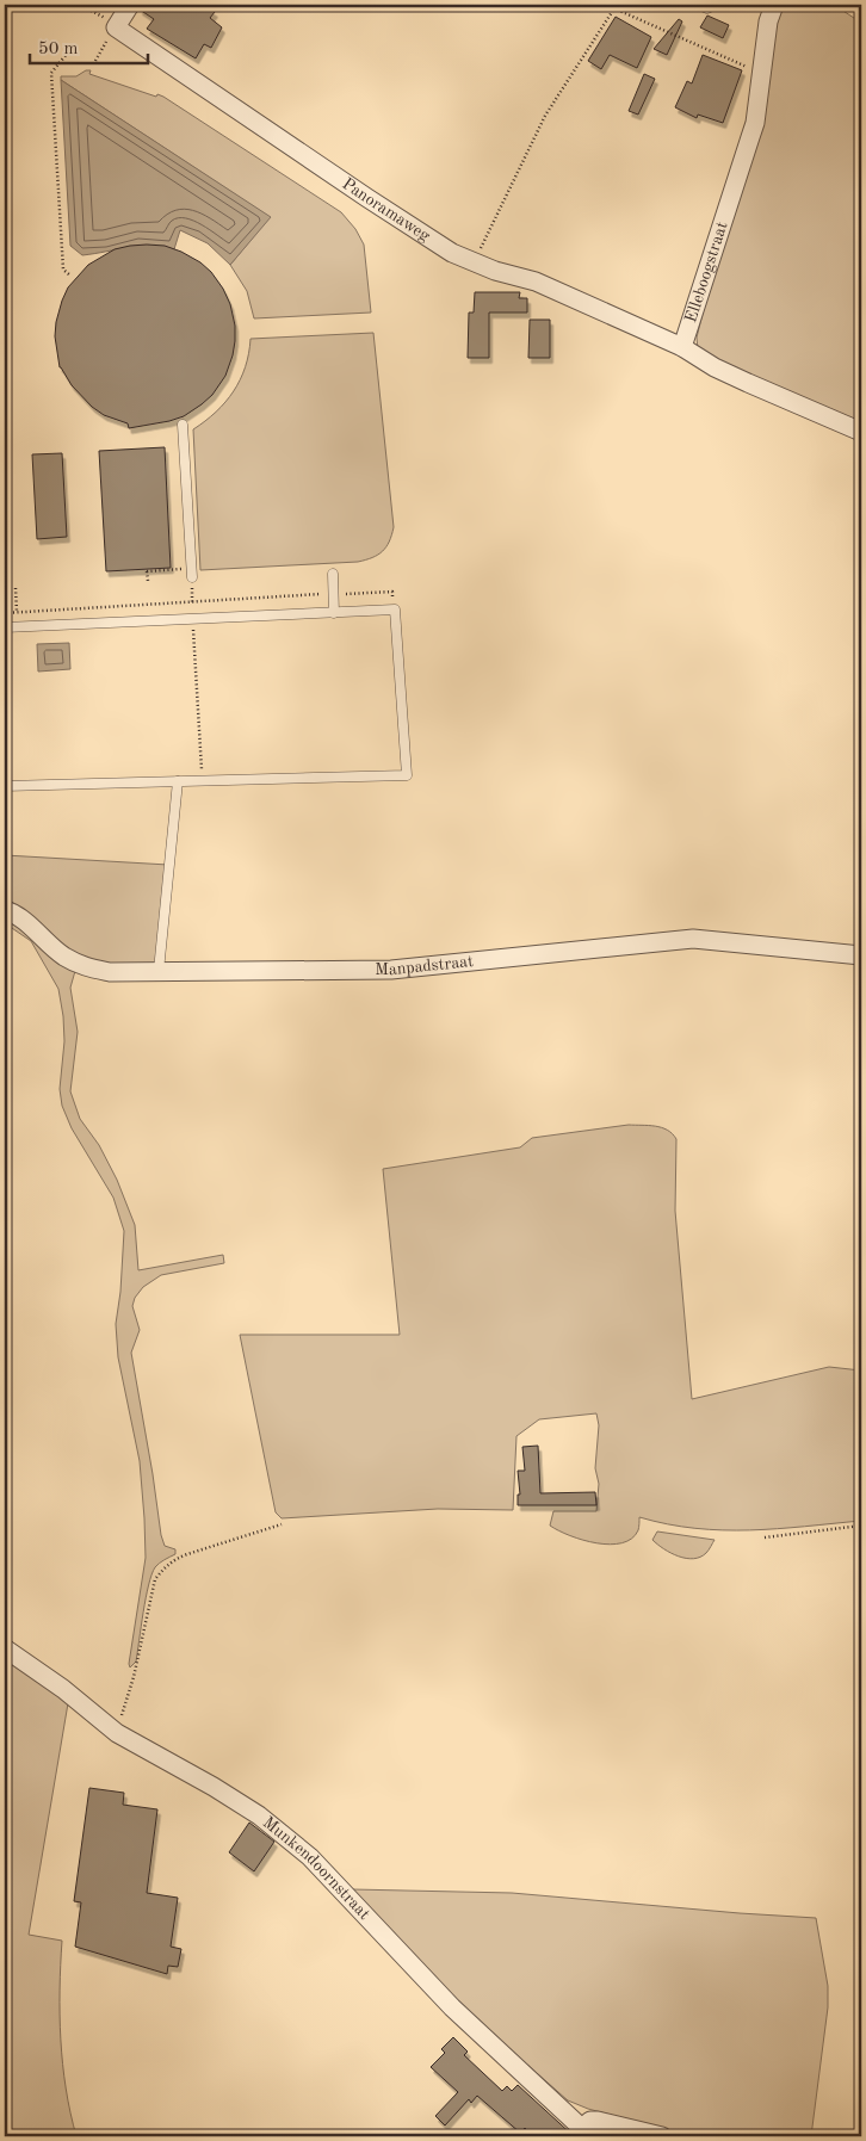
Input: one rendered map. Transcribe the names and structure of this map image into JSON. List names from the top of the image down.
{
  "streets": {
    "street": [
      "Panoramaweg",
      "Elleboogstraat",
      "Manpadstraat",
      "Munkendoornstraat"
    ]
  },
  "crossings": [
    ["Panoramaweg", "Elleboogstraat"]
  ],
  "scale_bar": "50 m"
}
